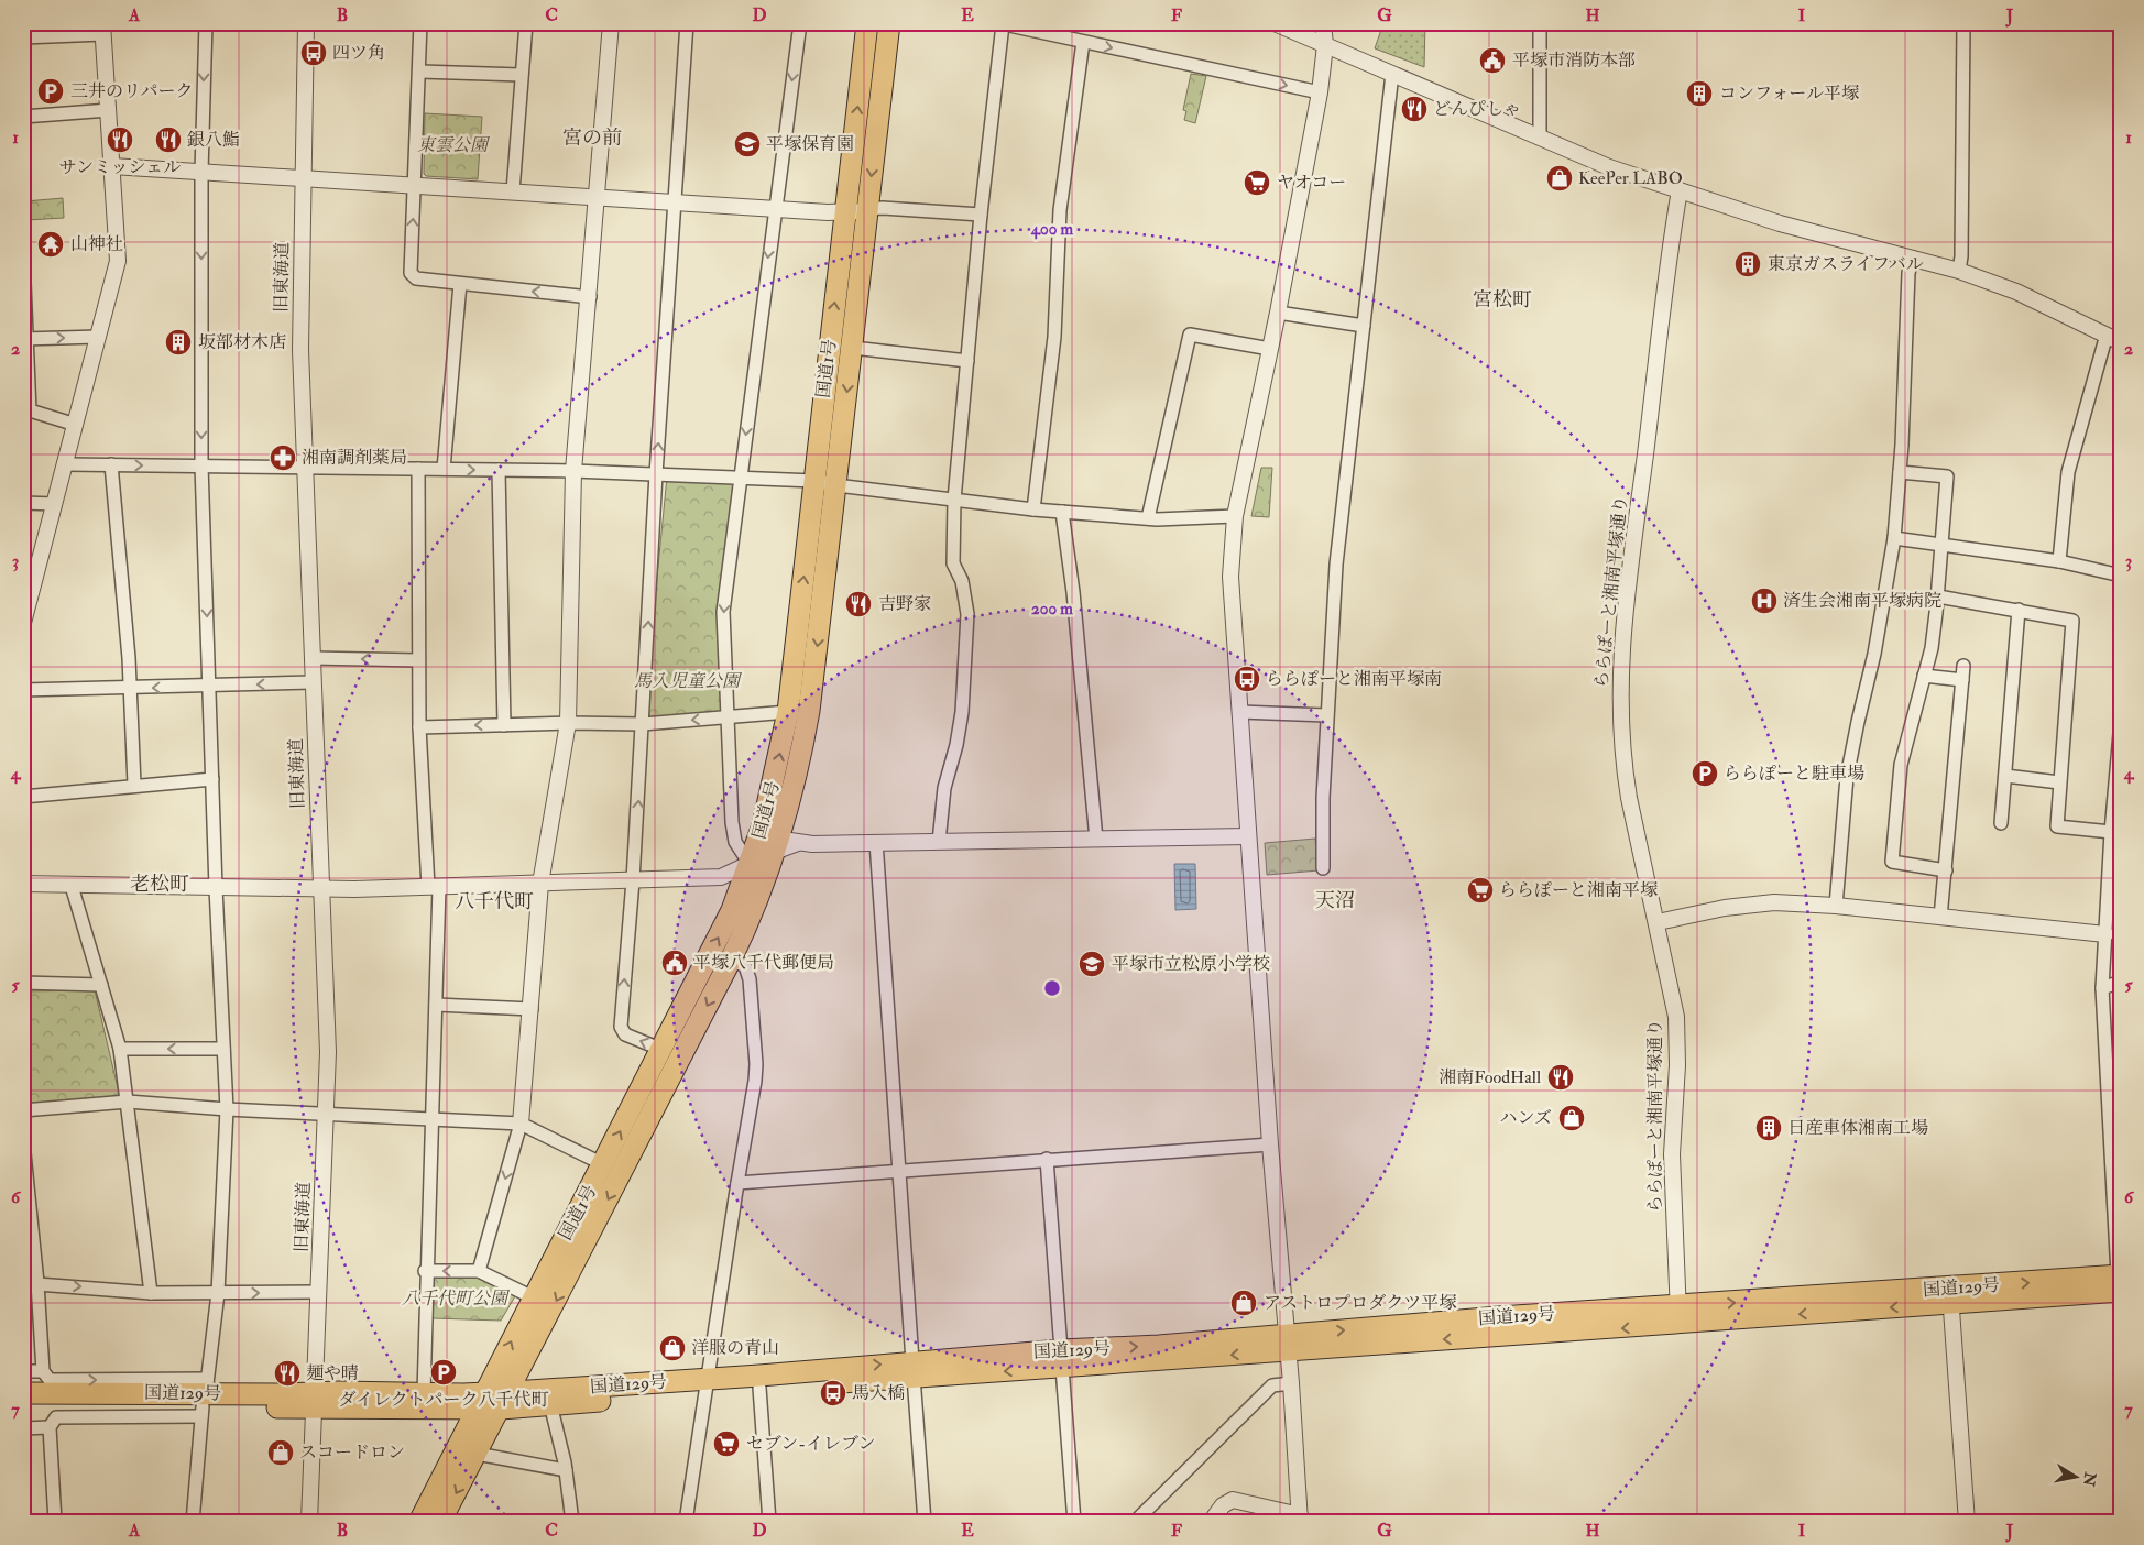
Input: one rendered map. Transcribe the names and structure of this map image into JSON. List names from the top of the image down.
{
  "streets": {
    "highway": ["国道1号", "国道129号"],
    "street": ["旧東海道", "ららぽーと湘南平塚通り"]
  },
  "crossings": [
    ["旧東海道", "国道129号"],
    ["国道1号", "国道129号"],
    ["ららぽーと湘南平塚通り", "国道129号"]
  ],
  "districts": [
    "宮の前",
    "宮松町",
    "老松町",
    "天沼",
    "八千代町"
  ],
  "parks": ["東雲公園", "馬入児童公園", "八千代町公園"],
  "places": {
    "bus stop": ["四ツ角", "ららぽーと湘南平塚南", "馬入橋"],
    "public building": ["平塚市消防本部", "平塚八千代郵便局"],
    "parking": ["三井のリパーク", "ららぽーと駐車場", "ダイレクトパーク八千代町"],
    "building": [
      "コンフォール平塚",
      "東京ガスライフバル",
      "坂部材木店",
      "日産車体湘南工場"
    ],
    "restaurant": [
      "どんぴしゃ",
      "サンミッシェル",
      "銀八鮨",
      "吉野家",
      "湘南FoodHall",
      "麺や晴"
    ],
    "school or university": ["平塚保育園", "平塚市立松原小学校"],
    "shop": [
      "KeePer LABO",
      "ハンズ",
      "アストロプロダクツ平塚",
      "洋服の青山",
      "スコードロン"
    ],
    "supermarket": ["ヤオコー", "ららぽーと湘南平塚", "セブン-イレブン"],
    "temple": ["山神社"],
    "pharmacy": ["湘南調剤薬局"],
    "hospital": ["済生会湘南平塚病院"]
  },
  "north": "right",
  "grid": {
    "columns": [
      "A",
      "B",
      "C",
      "D",
      "E",
      "F",
      "G",
      "H",
      "I",
      "J"
    ],
    "rows": [
      "1",
      "2",
      "3",
      "4",
      "5",
      "6",
      "7"
    ]
  },
  "rings": ["400 m", "200 m"]
}
